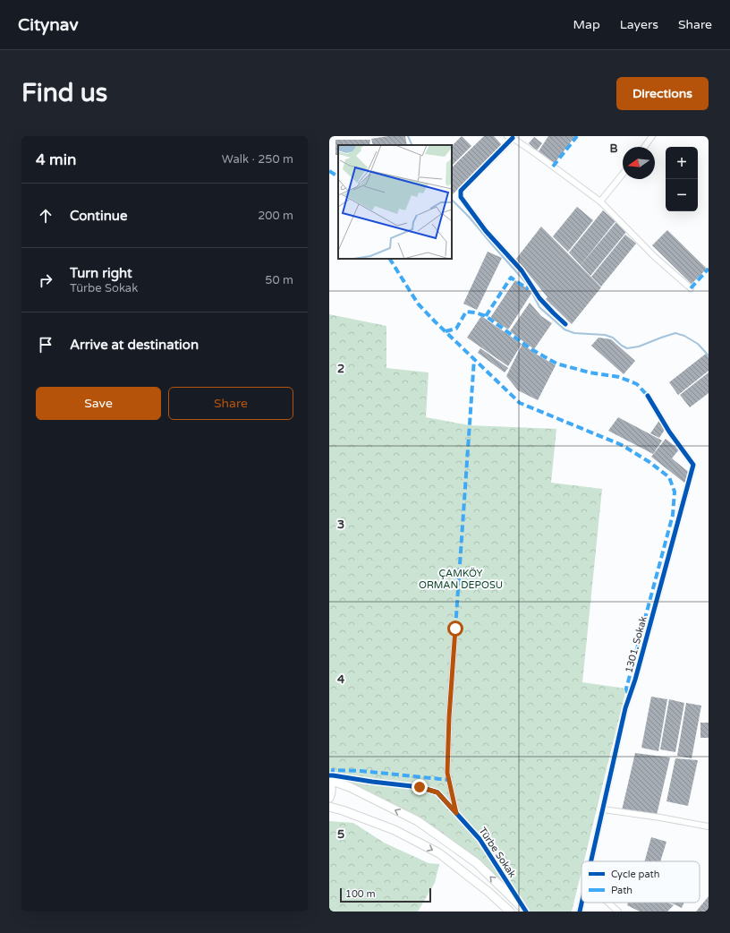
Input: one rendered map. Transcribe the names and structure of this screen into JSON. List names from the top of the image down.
{
  "streets": {
    "street": ["1301. Sokak", "Türbe Sokak"]
  },
  "parks": ["ÇAMKÖY ORMAN DEPOSU"],
  "legend": ["Cycle path", "Path"],
  "scale_bar": "100 m",
  "north": "left",
  "page": {
    "header": "Citynav",
    "nav": ["Map", "Layers", "Share"],
    "buttons": [
      "Directions",
      ["Save", "Share"]
    ],
    "title": "Find us",
    "heading": ["4 min", "Walk · 250 m"],
    "map_buttons": ["+", "−"],
    "list": [
      ["Continue", "200 m"],
      ["Turn right", "Türbe Sokak", "50 m"],
      "Arrive at destination"
    ],
    "scale": "100 m"
  },
  "grid": {
    "columns": ["B"],
    "rows": [
      "2",
      "3",
      "4",
      "5"
    ]
  }
}
